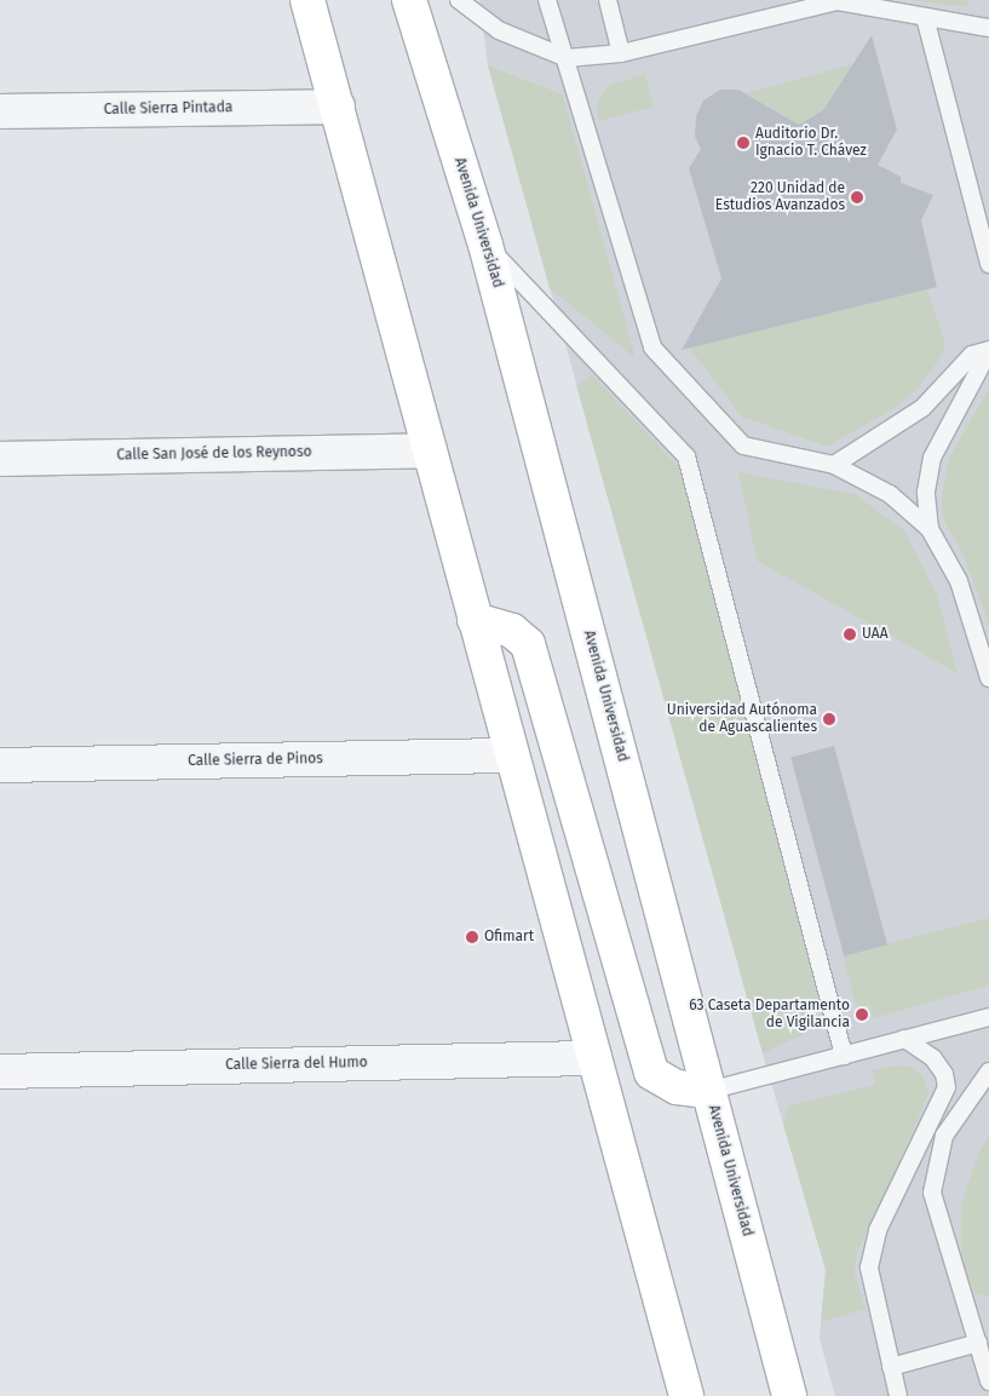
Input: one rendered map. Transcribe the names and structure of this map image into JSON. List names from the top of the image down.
{
  "streets": {
    "main road": ["Avenida Universidad"],
    "street": [
      "Calle Sierra Pintada",
      "Calle San José de los Reynoso",
      "Calle Sierra de Pinos",
      "Calle Sierra del Humo"
    ]
  },
  "places": [
    "Auditorio Dr. Ignacio T. Chávez",
    "220 Unidad de Estudios Avanzados",
    "UAA",
    "Universidad Autónoma de Aguascalientes",
    "Ofimart",
    "63 Caseta Departamento de Vigilancia"
  ]
}
